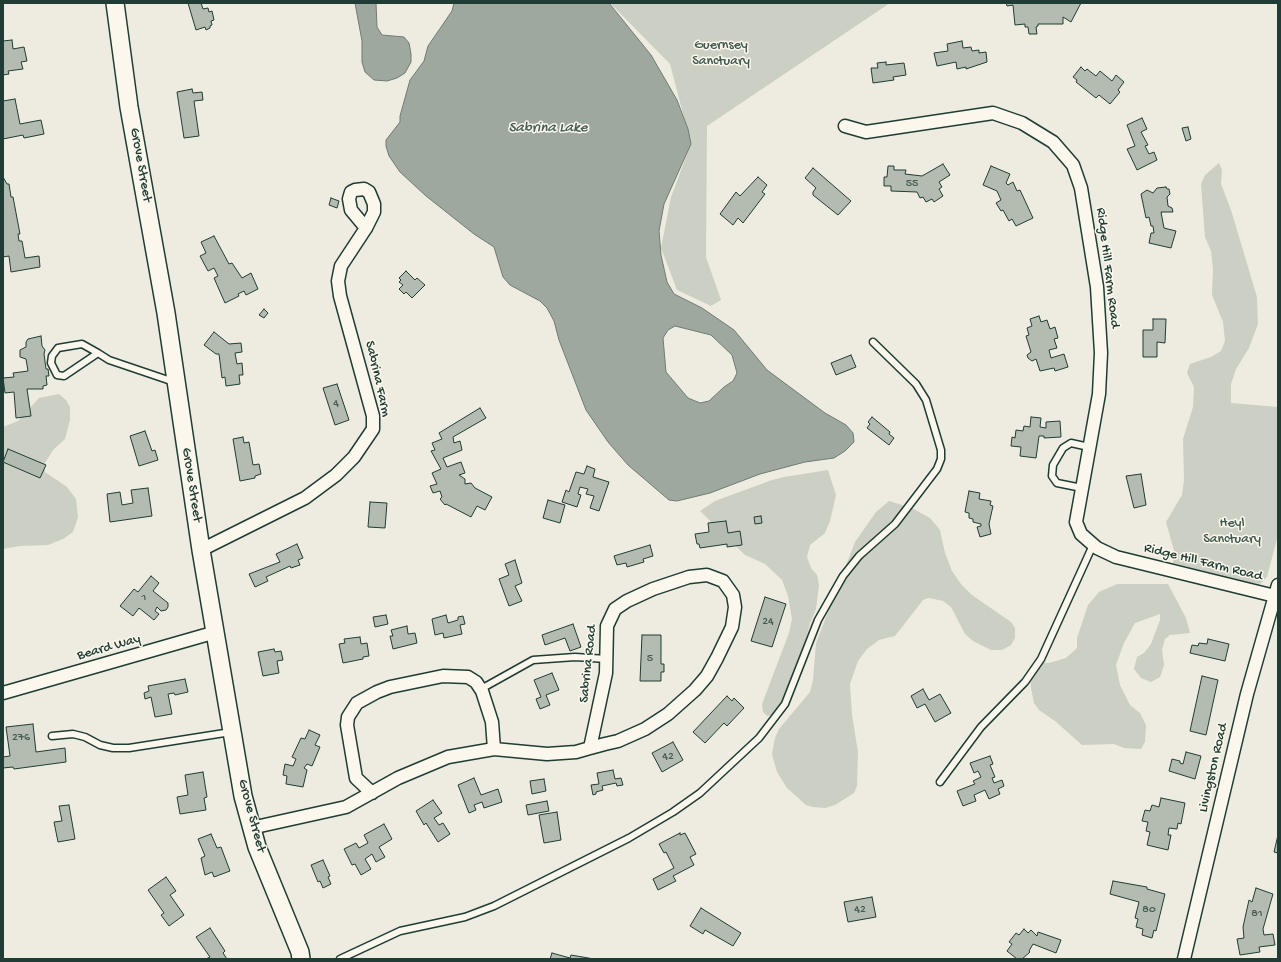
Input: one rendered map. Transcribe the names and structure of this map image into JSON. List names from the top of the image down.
{
  "streets": {
    "street": [
      "Grove Street",
      "Ridge Hill Farm Road",
      "Sabrina Farm",
      "Beard Way",
      "Sabrina Road",
      "Livingston Road"
    ]
  },
  "crossings": [
    ["Grove Street", "Sabrina Farm"],
    ["Grove Street", "Beard Way"],
    ["Grove Street", "Sabrina Road"],
    ["Ridge Hill Farm Road", "Livingston Road"]
  ],
  "water": ["Sabrina Lake"],
  "parks": ["Guernsey Sanctuary", "Heyl Sanctuary"],
  "house_numbers": [
    "55",
    "4",
    "1",
    "24",
    "5",
    "276",
    "42",
    "42",
    "80",
    "81"
  ]
}
